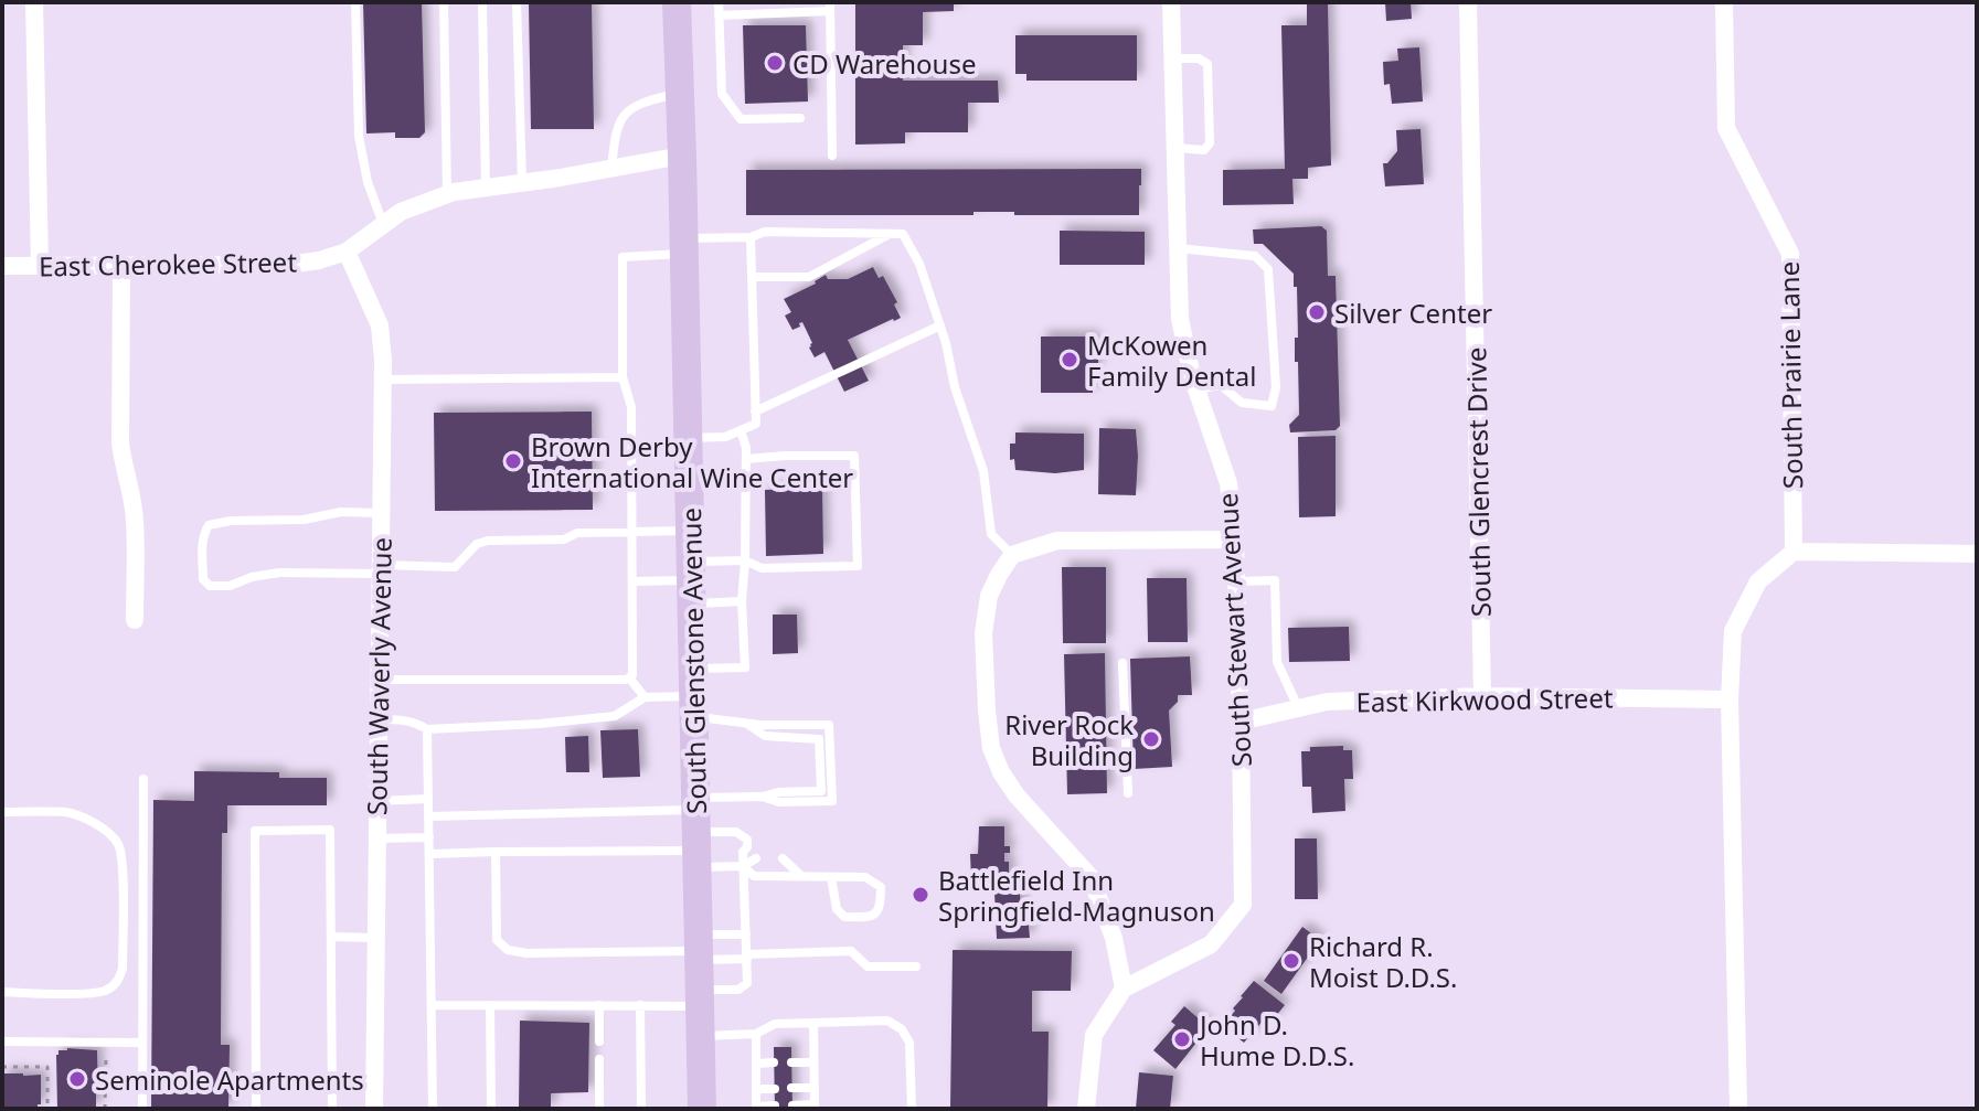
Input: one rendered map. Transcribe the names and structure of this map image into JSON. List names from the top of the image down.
{
  "streets": {
    "main road": ["South Glenstone Avenue"],
    "street": [
      "East Cherokee Street",
      "South Prairie Lane",
      "South Glencrest Drive",
      "South Stewart Avenue",
      "South Waverly Avenue",
      "East Kirkwood Street"
    ]
  },
  "crossings": [
    ["East Cherokee Street", "South Glenstone Avenue"],
    ["East Cherokee Street", "South Waverly Avenue"],
    ["South Glencrest Drive", "East Kirkwood Street"],
    ["South Stewart Avenue", "East Kirkwood Street"]
  ],
  "places": [
    "CD Warehouse",
    "Silver Center",
    "McKowen Family Dental",
    "Brown Derby International Wine Center",
    "River Rock Building",
    "Battlefield Inn Springfield-Magnuson",
    "Richard R. Moist D.D.S.",
    "John D. Hume D.D.S.",
    "Seminole Apartments"
  ]
}
